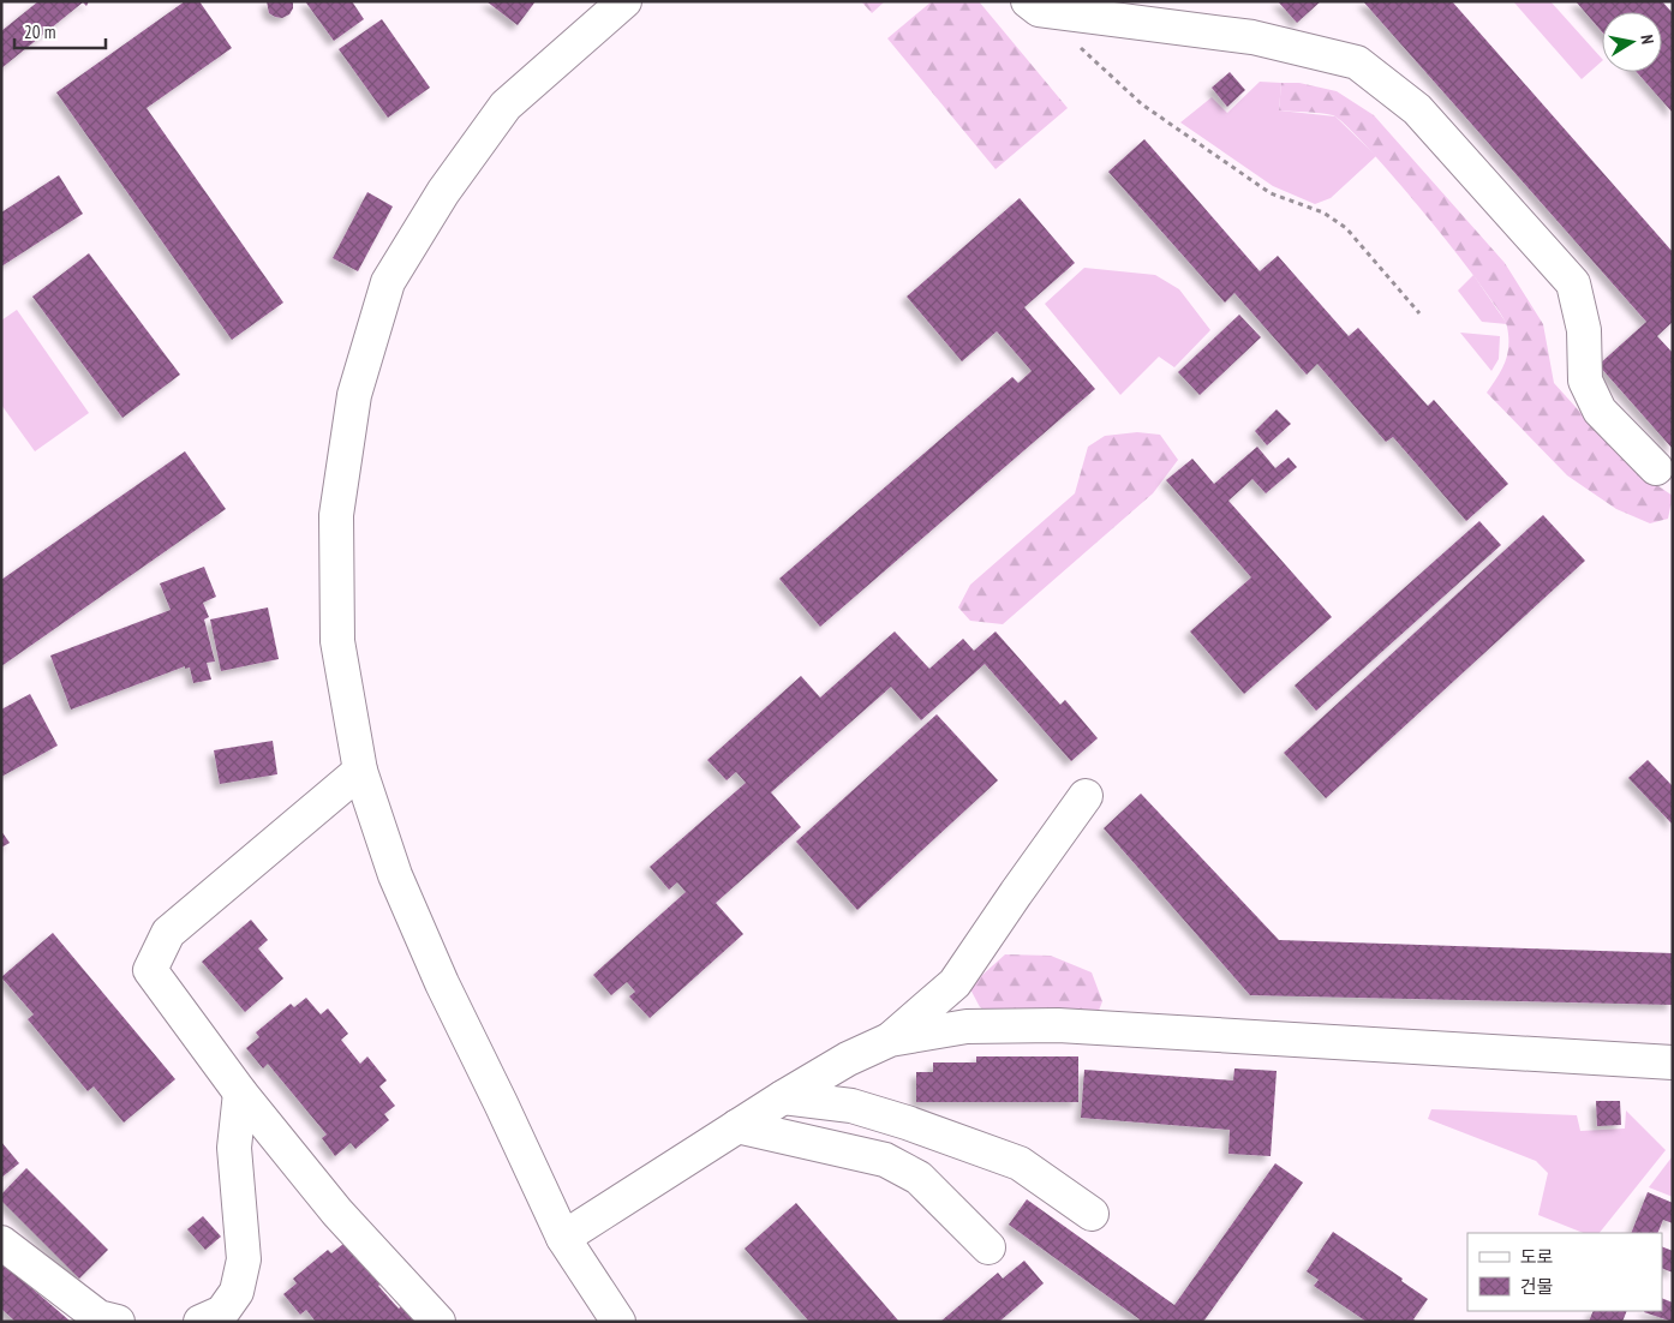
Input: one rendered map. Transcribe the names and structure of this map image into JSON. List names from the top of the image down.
{
  "legend": ["도로", "건물"],
  "scale_bar": "20 m",
  "north": "right"
}
